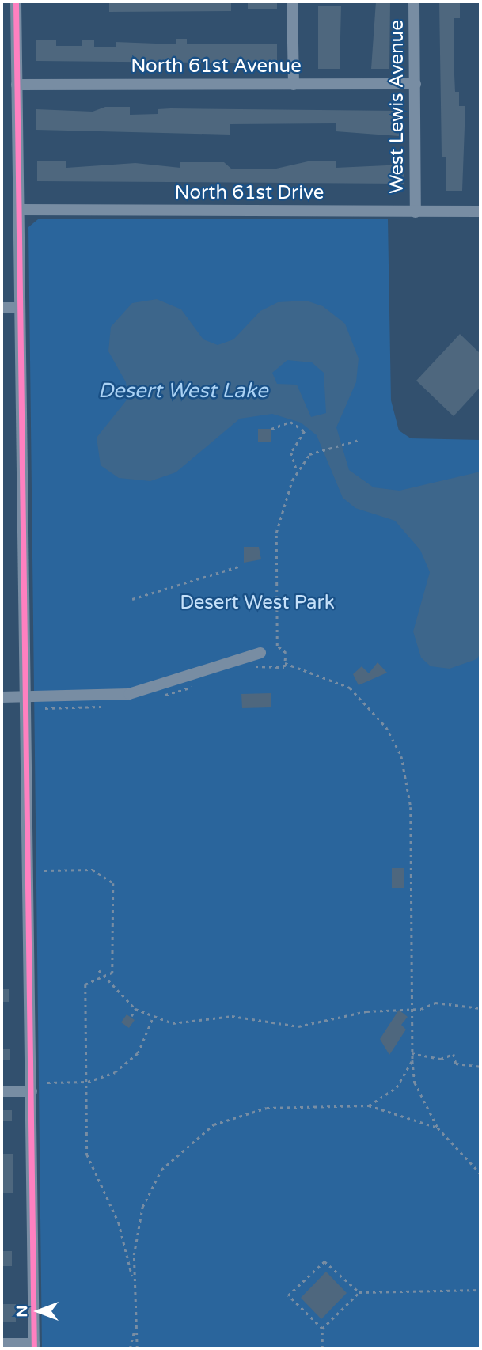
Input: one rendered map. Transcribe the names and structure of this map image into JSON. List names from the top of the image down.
{
  "streets": {
    "street": ["North 61st Avenue", "West Lewis Avenue", "North 61st Drive"]
  },
  "crossings": [
    ["North 61st Avenue", "West Lewis Avenue"],
    ["West Lewis Avenue", "North 61st Drive"]
  ],
  "water": ["Desert West Lake"],
  "parks": ["Desert West Park"],
  "north": "left"
}
